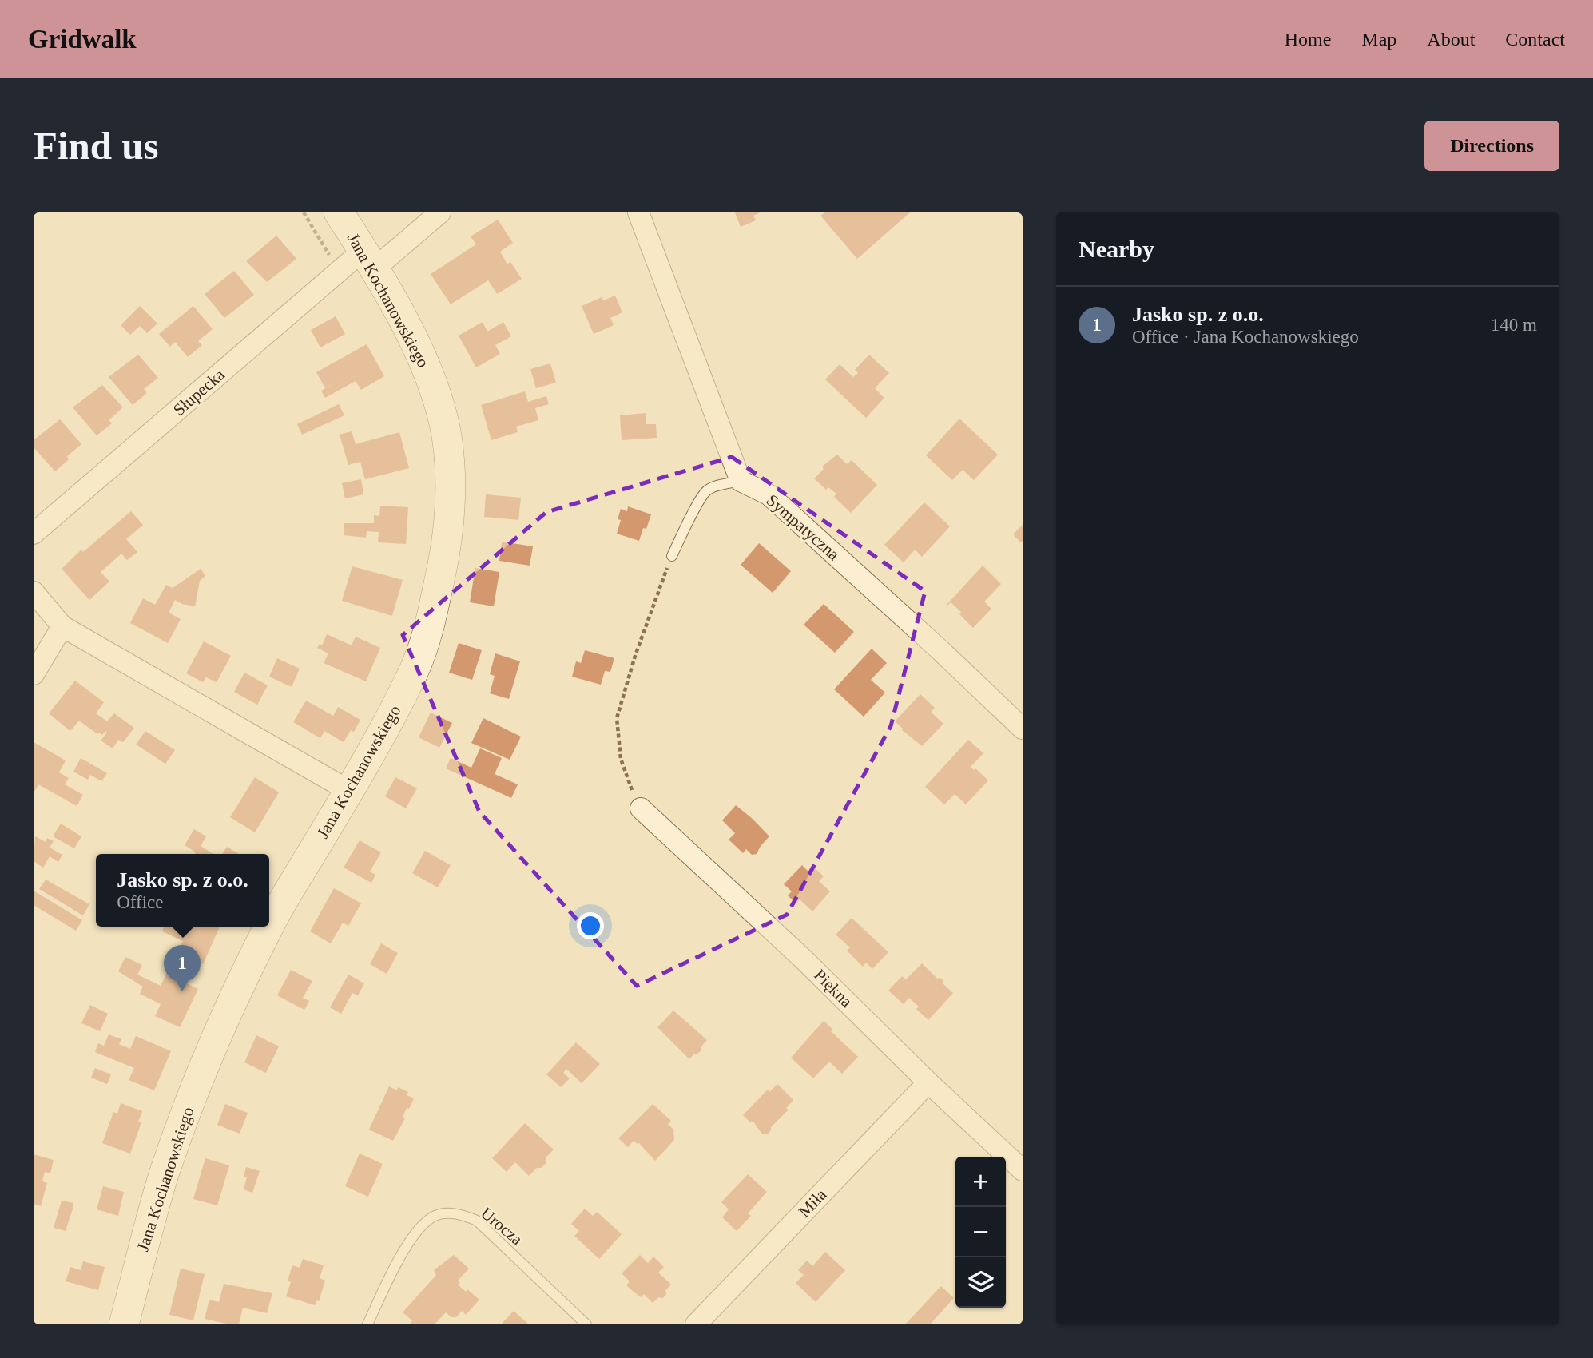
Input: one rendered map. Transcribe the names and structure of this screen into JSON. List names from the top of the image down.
{
  "streets": {
    "street": [
      "Jana Kochanowskiego",
      "Słupecka",
      "Sympatyczna",
      "Piękna",
      "Miła"
    ],
    "lane": ["Urocza"]
  },
  "crossings": [
    ["Jana Kochanowskiego", "Słupecka"],
    ["Piękna", "Miła"]
  ],
  "page": {
    "header": "Gridwalk",
    "nav": [
      "Home",
      "Map",
      "About",
      "Contact"
    ],
    "buttons": "Directions",
    "title": "Find us",
    "heading": "Nearby",
    "list": [
      {
        "mark": "1",
        "name": "Jasko sp. z o.o.",
        "note": "Office · Jana Kochanowskiego",
        "value": "140 m"
      }
    ],
    "popup": ["Jasko sp. z o.o.", "Office"],
    "pins": "1",
    "map_buttons": ["+", "−"]
  }
}
